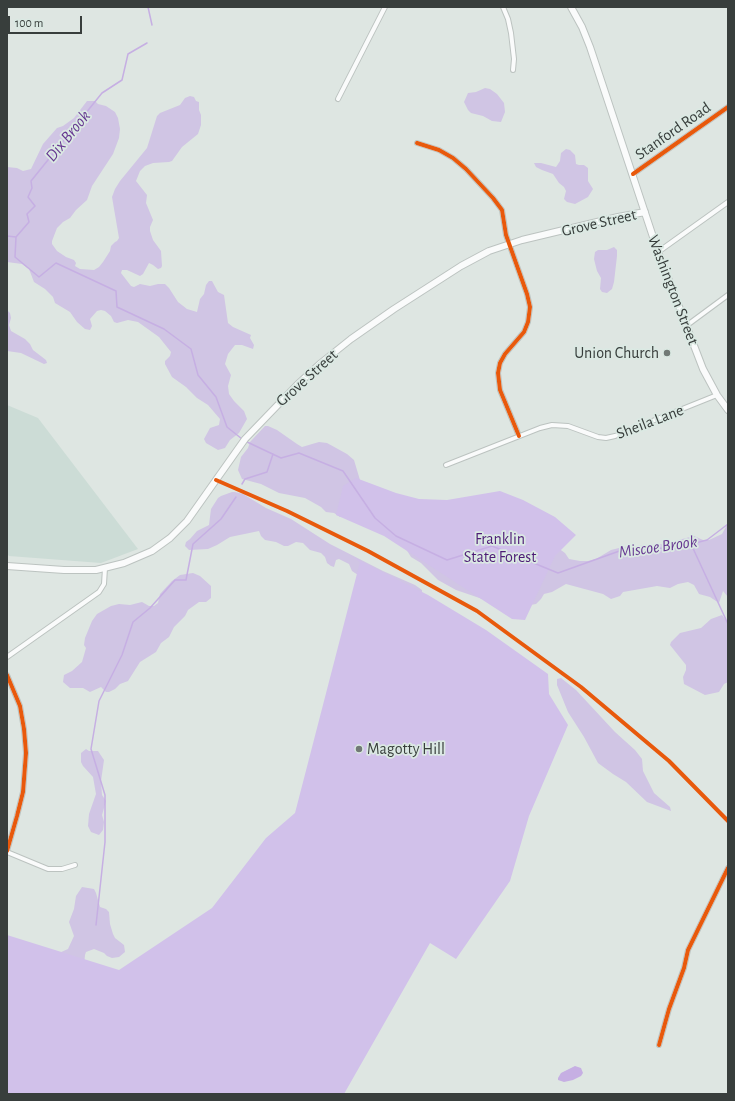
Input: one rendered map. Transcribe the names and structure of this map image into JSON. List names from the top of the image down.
{
  "streets": {
    "main road": ["Grove Street", "Washington Street"],
    "street": ["Stanford Road", "Sheila Lane"]
  },
  "crossings": [
    ["Stanford Road", "Washington Street"],
    ["Grove Street", "Washington Street"],
    ["Washington Street", "Sheila Lane"]
  ],
  "water": ["Dix Brook", "Miscoe Brook"],
  "parks": ["Franklin State Forest"],
  "places": ["Union Church", "Magotty Hill"],
  "scale_bar": "100 m"
}
